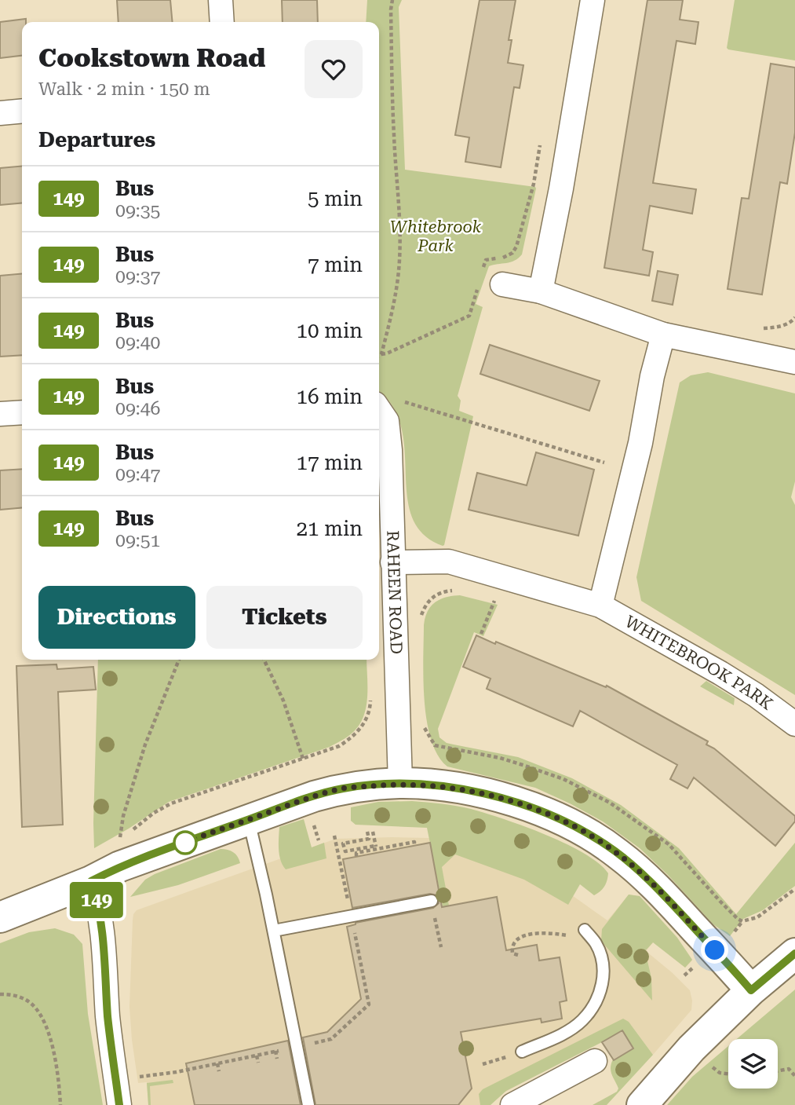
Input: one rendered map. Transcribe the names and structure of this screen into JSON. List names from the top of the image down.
{
  "streets": {
    "street": ["RAHEEN ROAD", "WHITEBROOK PARK"]
  },
  "crossings": [
    ["RAHEEN ROAD", "WHITEBROOK PARK"]
  ],
  "parks": ["Whitebrook Park"],
  "lines": ["bus line 149"],
  "page": {
    "on_map": "149",
    "heading": [
      ["Cookstown Road", "Walk · 2 min · 150 m"],
      "Departures"
    ],
    "list": [
      {
        "mark": "149",
        "name": "Bus",
        "note": "09:35",
        "value": "5 min"
      },
      {
        "mark": "149",
        "name": "Bus",
        "note": "09:37",
        "value": "7 min"
      },
      {
        "mark": "149",
        "name": "Bus",
        "note": "09:40",
        "value": "10 min"
      },
      {
        "mark": "149",
        "name": "Bus",
        "note": "09:46",
        "value": "16 min"
      },
      {
        "mark": "149",
        "name": "Bus",
        "note": "09:47",
        "value": "17 min"
      },
      {
        "mark": "149",
        "name": "Bus",
        "note": "09:51",
        "value": "21 min"
      }
    ],
    "buttons": ["Directions", "Tickets"]
  }
}
